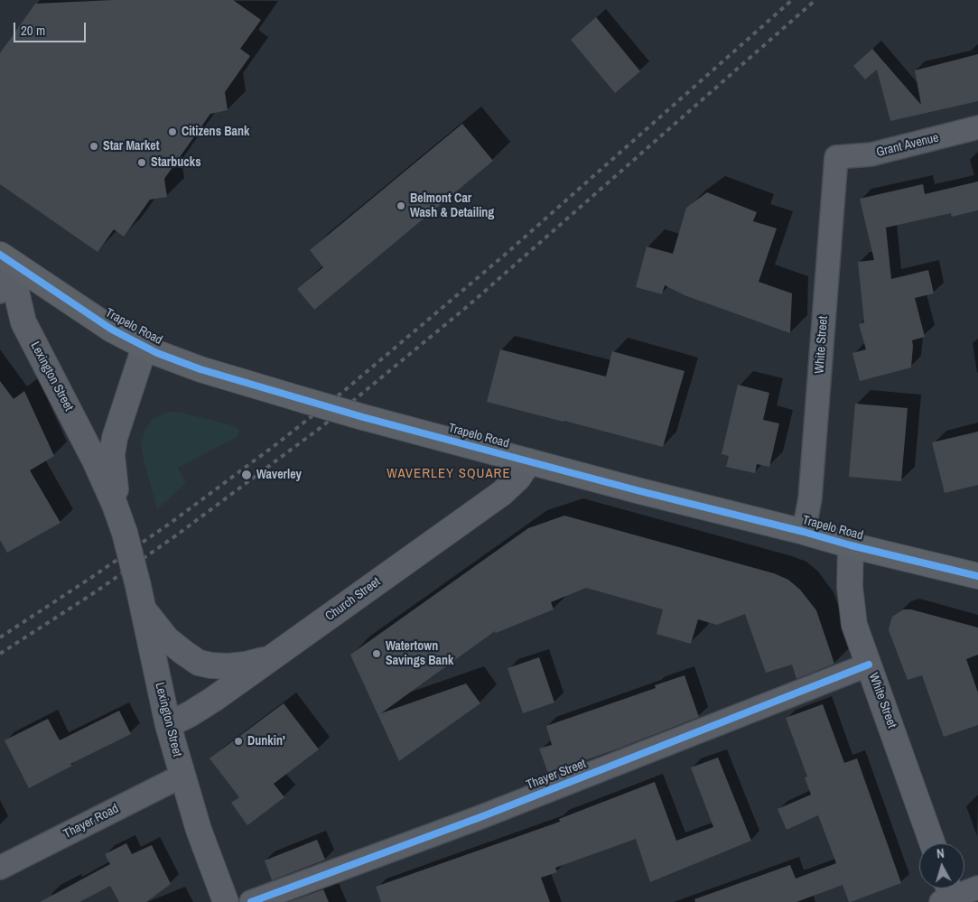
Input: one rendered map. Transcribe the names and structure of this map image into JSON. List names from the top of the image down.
{
  "streets": {
    "main road": ["Trapelo Road"],
    "street": [
      "Grant Avenue",
      "White Street",
      "Lexington Street",
      "Church Street",
      "Thayer Street",
      "Thayer Road"
    ]
  },
  "crossings": [
    ["Grant Avenue", "White Street"],
    ["Trapelo Road", "White Street"],
    ["Trapelo Road", "Lexington Street"],
    ["Trapelo Road", "Church Street"],
    ["White Street", "Thayer Street"],
    ["Lexington Street", "Church Street"],
    ["Lexington Street", "Thayer Road"]
  ],
  "districts": ["WAVERLEY SQUARE"],
  "places": [
    "Citizens Bank",
    "Star Market",
    "Starbucks",
    "Belmont Car Wash & Detailing",
    "Waverley",
    "Watertown Savings Bank",
    "Dunkin'"
  ],
  "scale_bar": "20 m",
  "north": "top"
}
